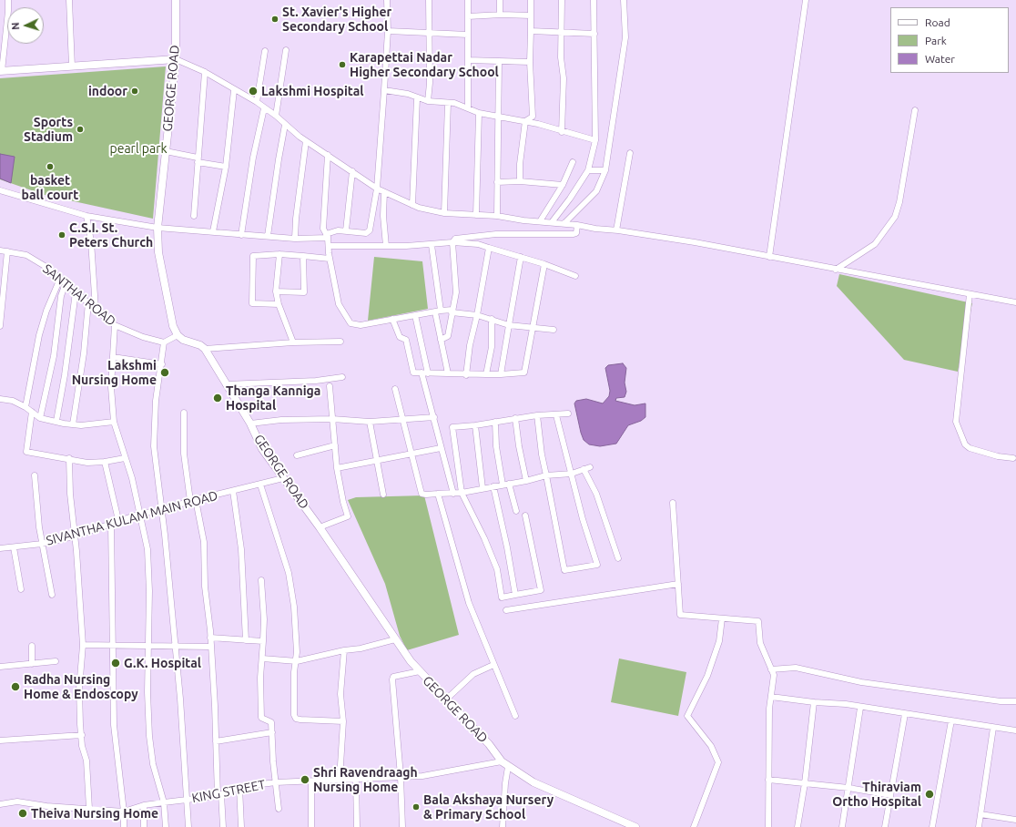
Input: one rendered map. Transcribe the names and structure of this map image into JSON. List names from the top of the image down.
{
  "streets": {
    "main road": ["GEORGE ROAD"],
    "street": ["SANTHAI ROAD", "SIVANTHA KULAM MAIN ROAD", "KING STREET"]
  },
  "crossings": [
    ["GEORGE ROAD", "SIVANTHA KULAM MAIN ROAD"],
    ["GEORGE ROAD", "KING STREET"]
  ],
  "parks": ["pearl park"],
  "places": [
    "St. Xavier's Higher Secondary School",
    "Karapettai Nadar Higher Secondary School",
    "indoor",
    "Lakshmi Hospital",
    "Sports Stadium",
    "basket ball court",
    "C.S.I. St. Peters Church",
    "Lakshmi Nursing Home",
    "Thanga Kanniga Hospital",
    "G.K. Hospital",
    "Radha Nursing Home & Endoscopy",
    "Shri Ravendraagh Nursing Home",
    "Thiraviam Ortho Hospital",
    "Bala Akshaya Nursery & Primary School",
    "Theiva Nursing Home"
  ],
  "legend": ["Road", "Park", "Water"],
  "north": "left"
}
